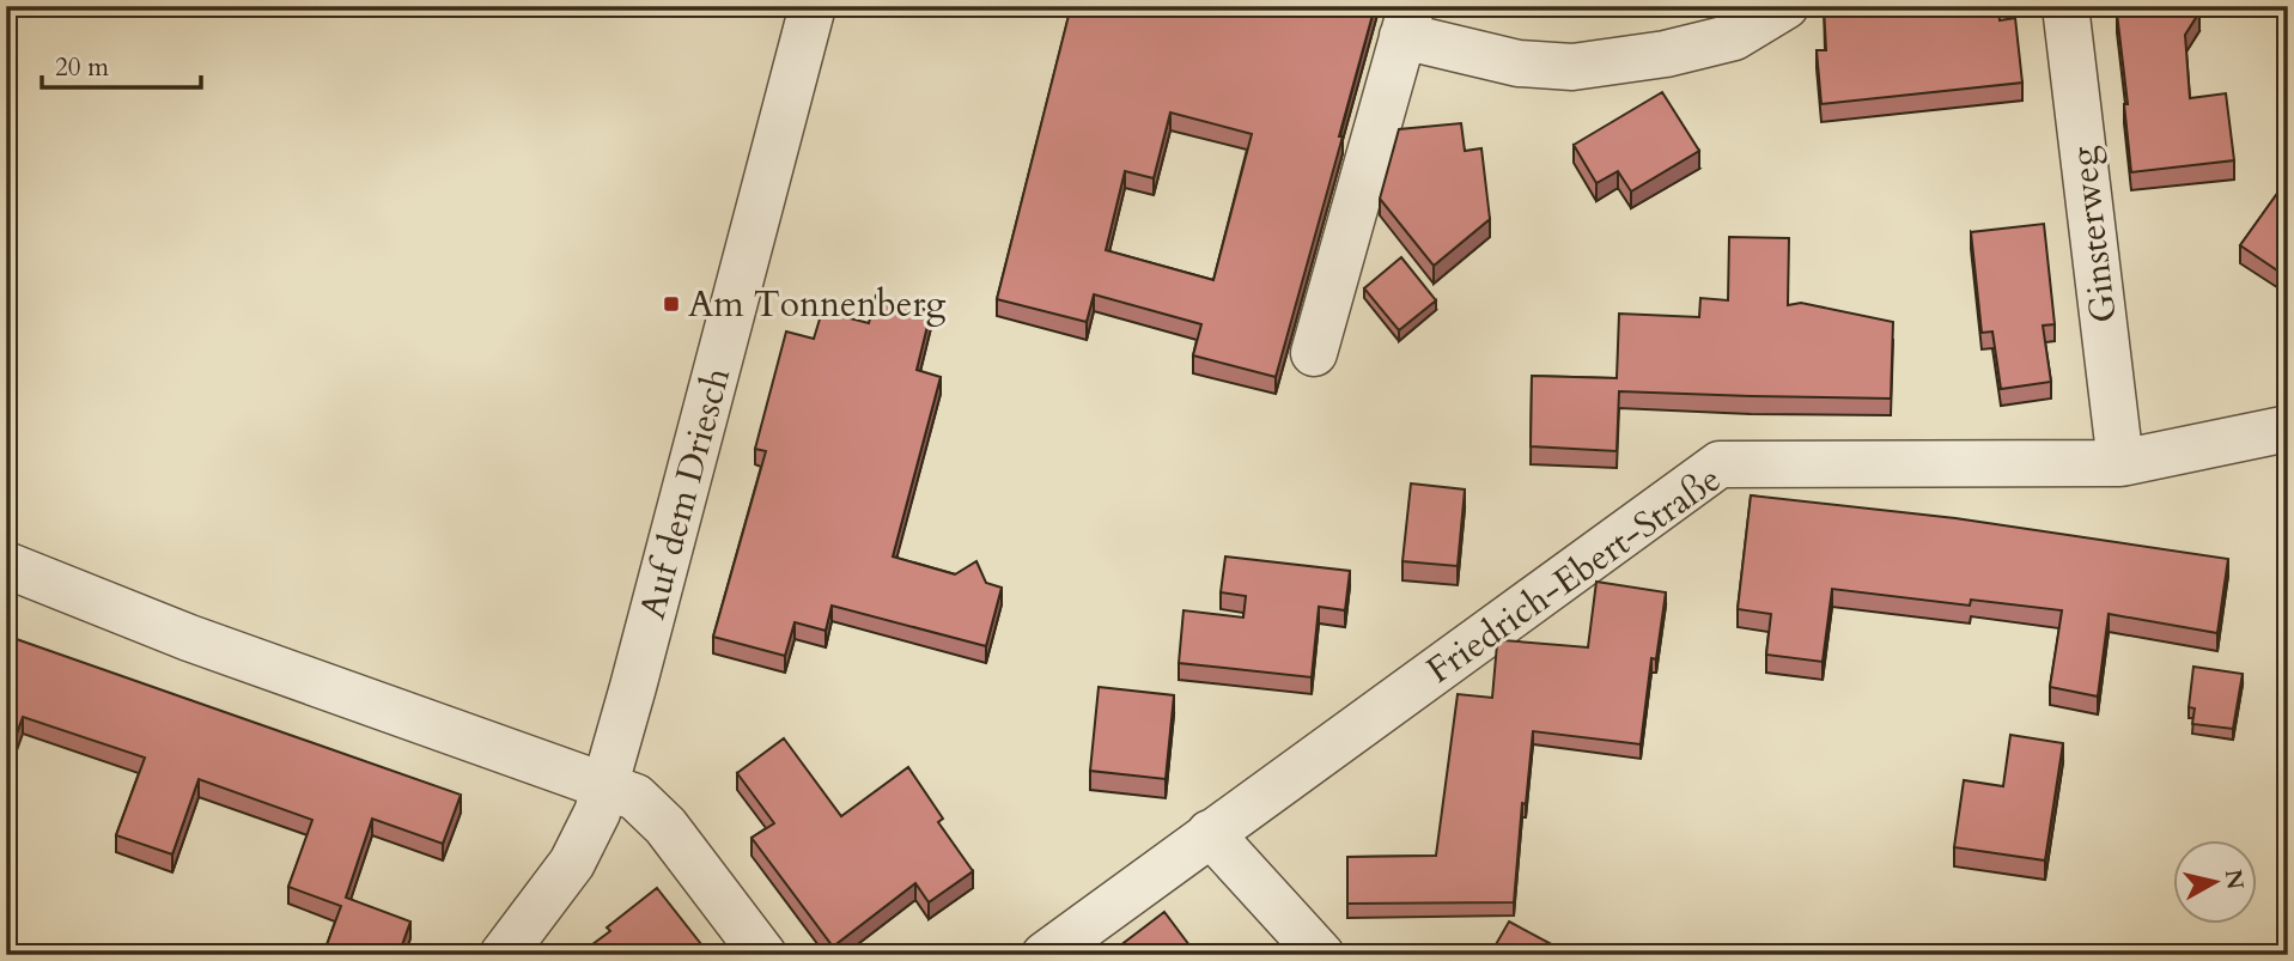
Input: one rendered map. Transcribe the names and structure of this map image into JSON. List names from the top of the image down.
{
  "streets": {
    "street": ["Ginsterweg", "Auf dem Driesch", "Friedrich-Ebert-Straße"]
  },
  "crossings": [
    ["Ginsterweg", "Friedrich-Ebert-Straße"]
  ],
  "places": {
    "transit": ["Am Tonnenberg"]
  },
  "scale_bar": "20 m",
  "north": "right"
}
